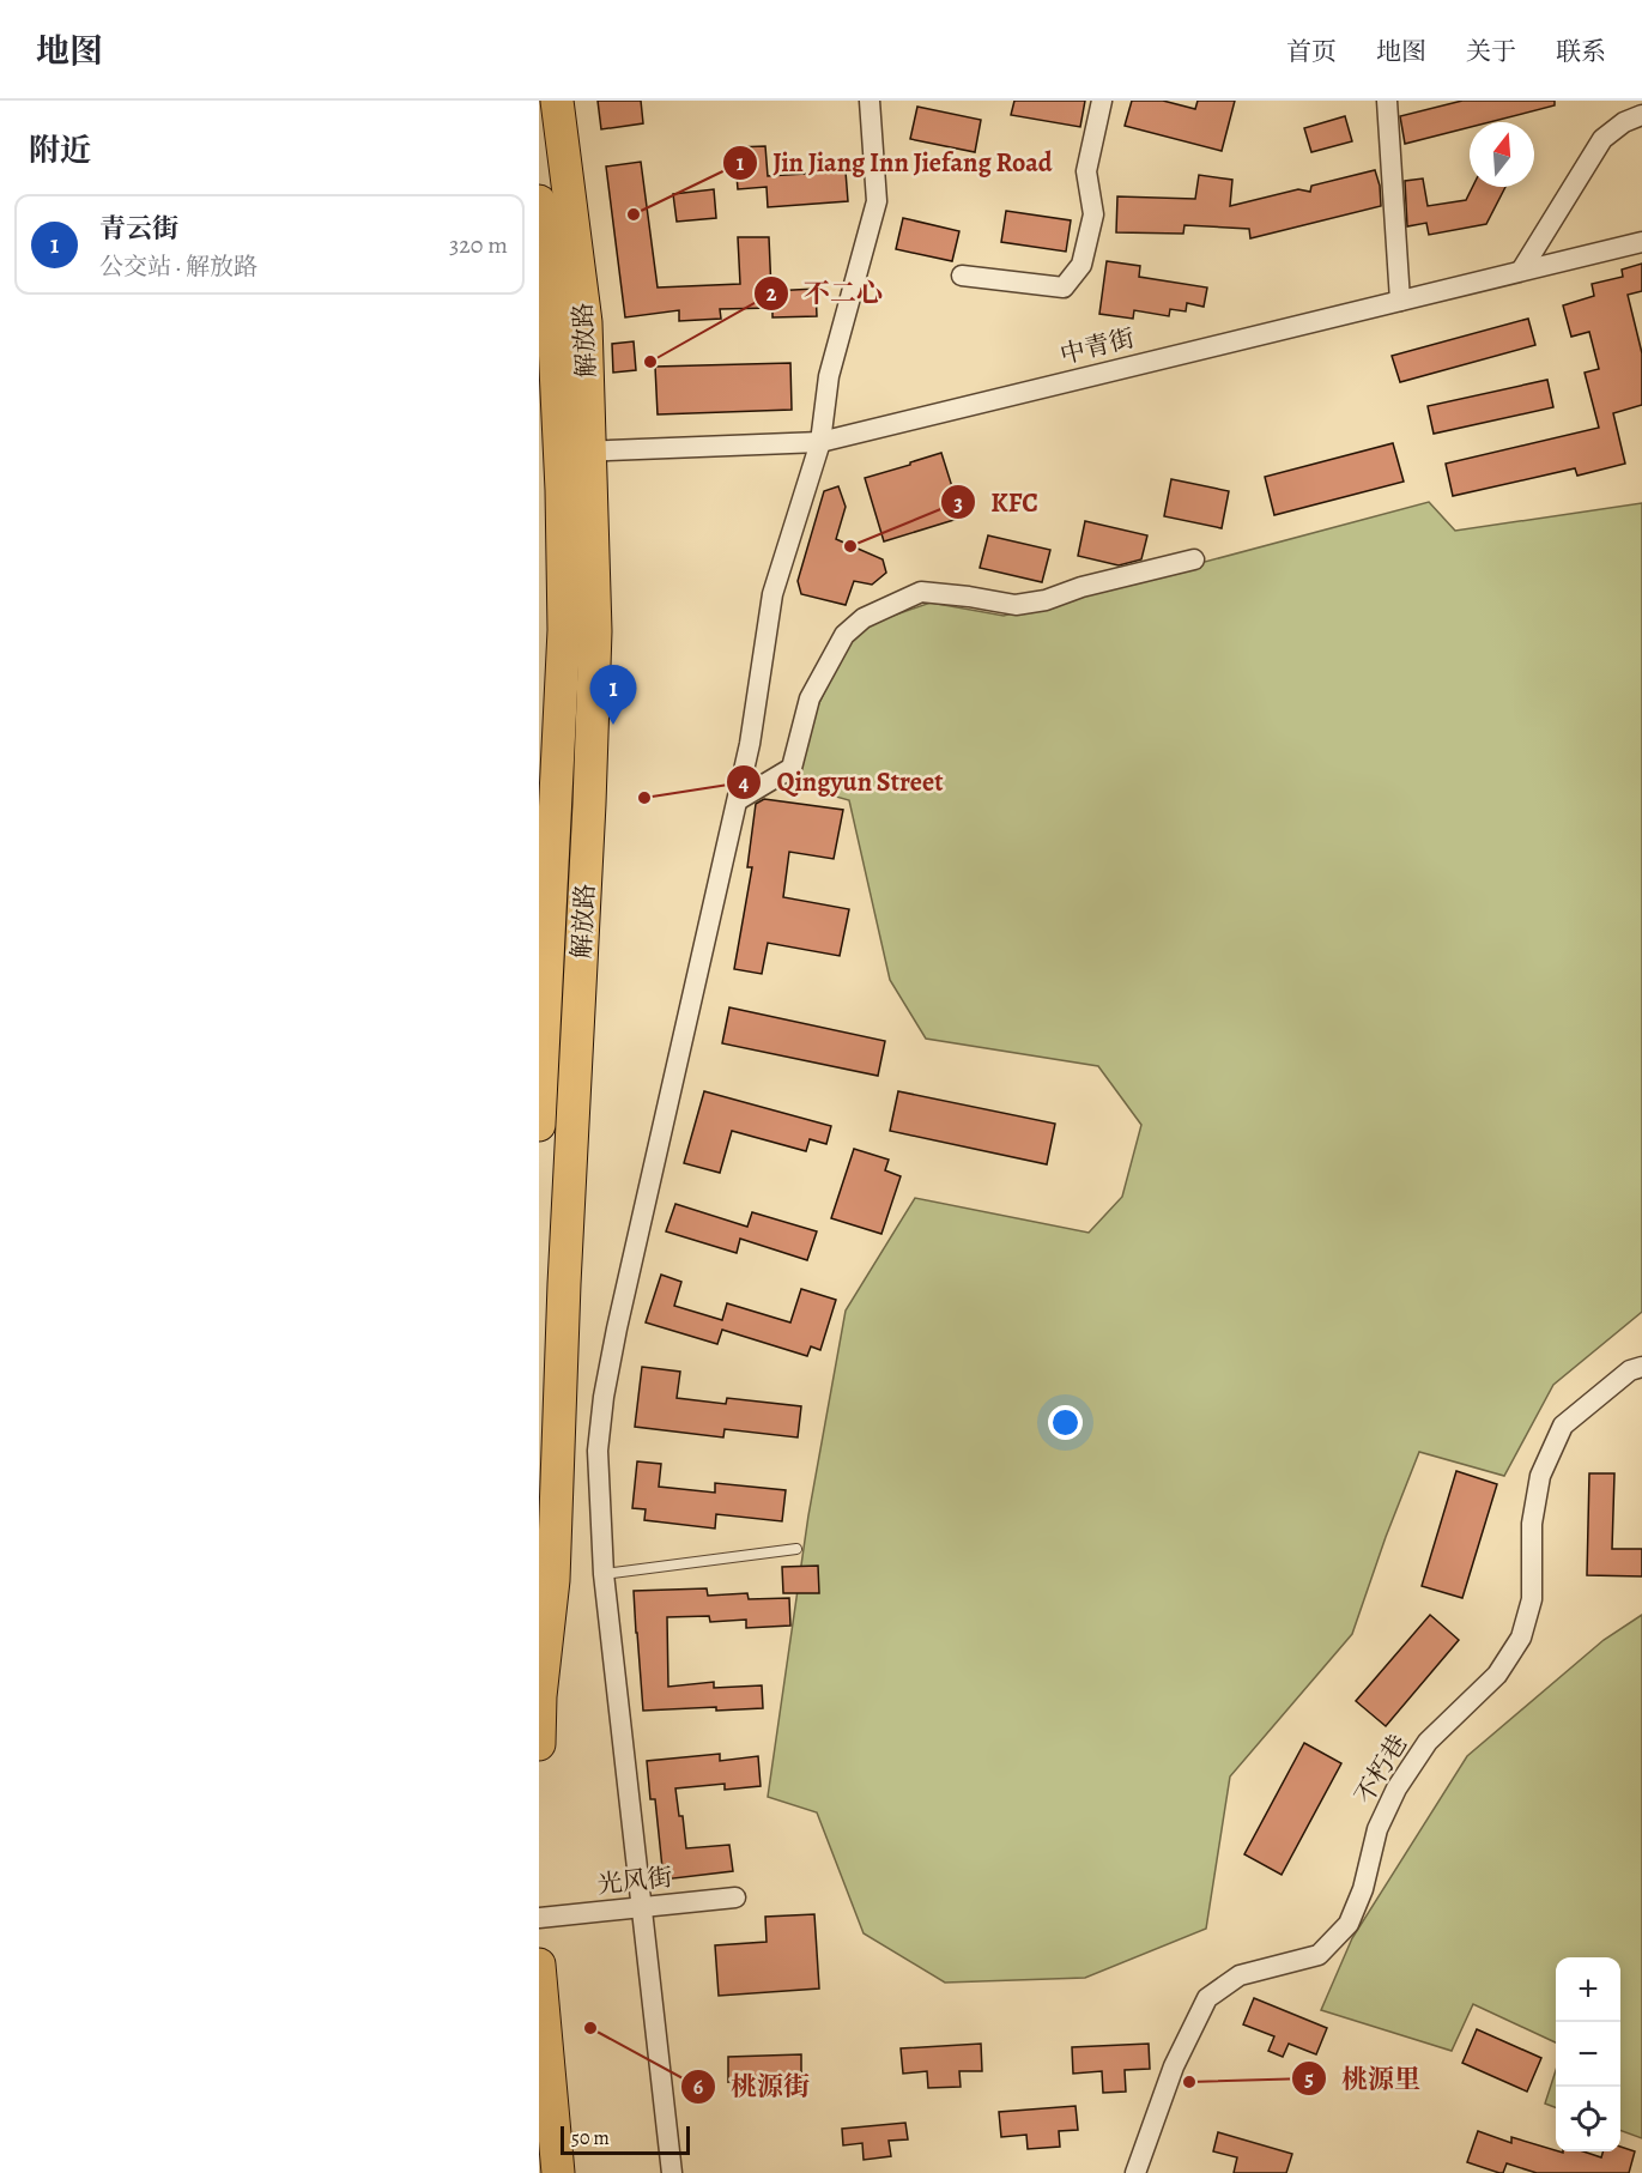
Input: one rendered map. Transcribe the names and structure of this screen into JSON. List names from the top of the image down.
{
  "streets": {
    "main road": ["解放路"],
    "street": ["中青街", "不朽巷", "光风街"]
  },
  "crossings": [
    ["解放路", "中青街"]
  ],
  "places": [
    "Jin Jiang Inn Jiefang Road",
    "不二心",
    "KFC",
    "Qingyun Street",
    "桃源街",
    "桃源里"
  ],
  "scale_bar": "50 m",
  "north": "top",
  "page": {
    "header": "地图",
    "nav": [
      "首页",
      "地图",
      "关于",
      "联系"
    ],
    "heading": "附近",
    "list": [
      {
        "mark": "1",
        "name": "青云街",
        "note": "公交站 · 解放路",
        "value": "320 m"
      }
    ],
    "pins": "1",
    "map_buttons": ["+", "−"],
    "scale": "50 m"
  }
}
